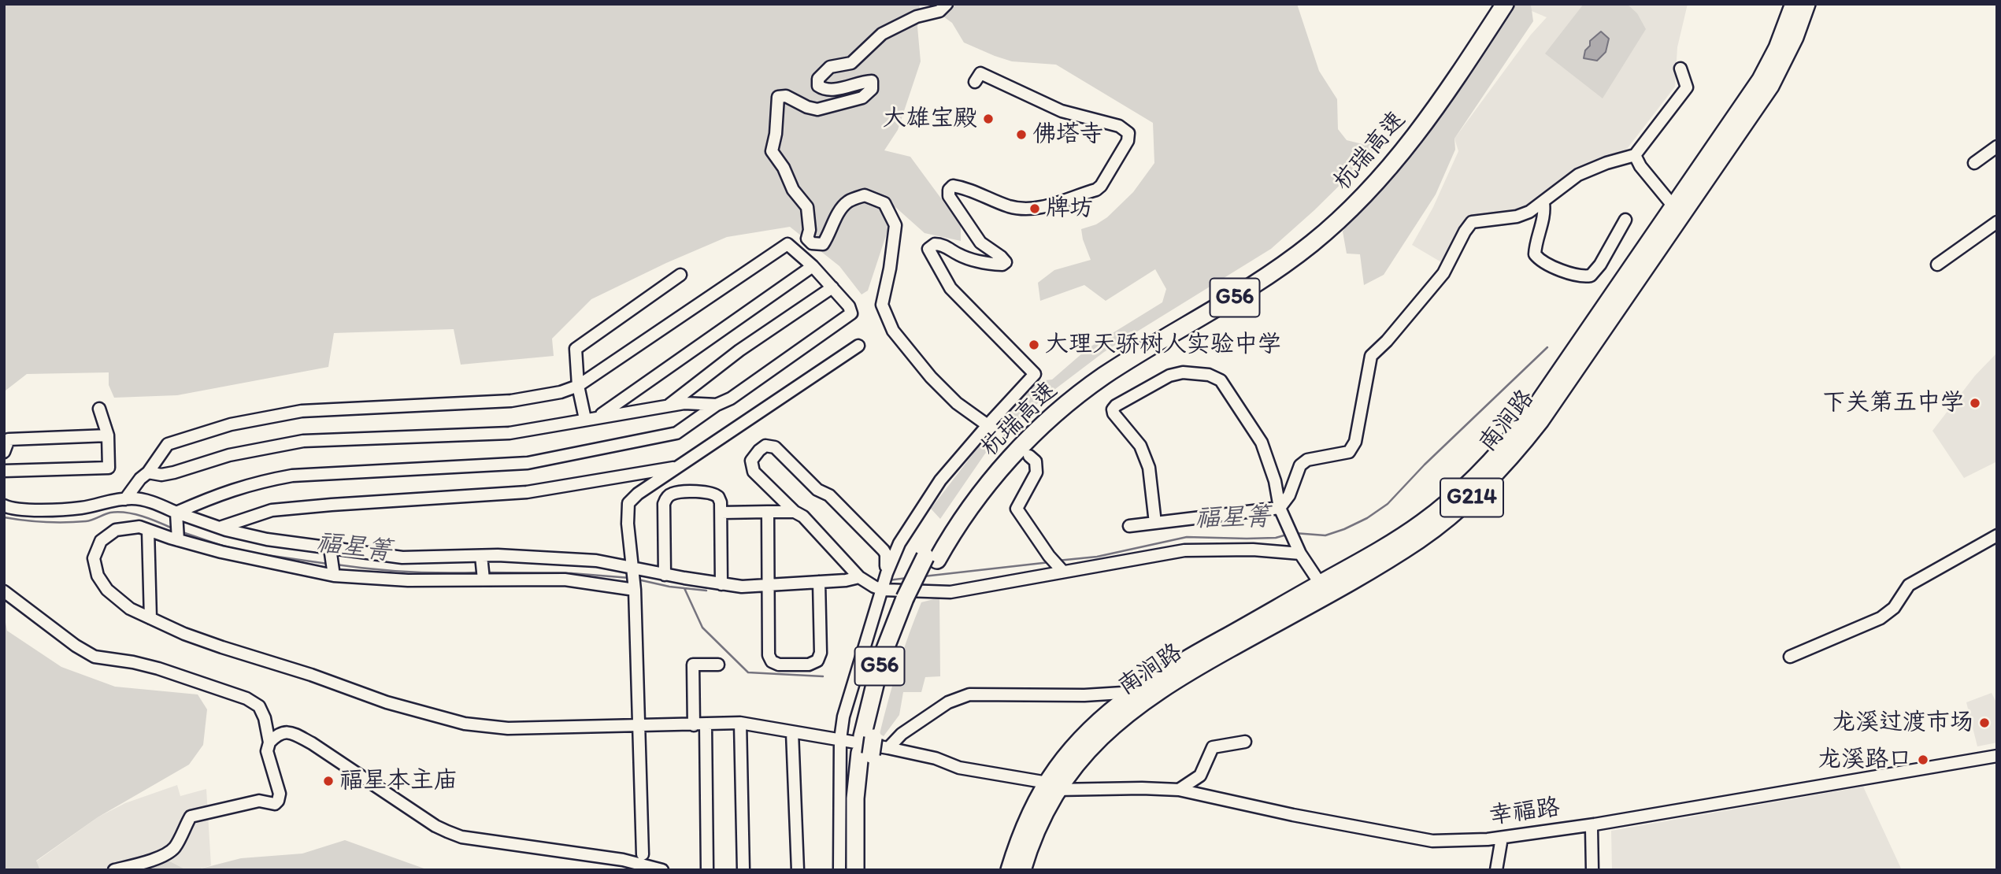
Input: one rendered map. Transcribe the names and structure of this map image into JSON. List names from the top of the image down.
{
  "streets": {
    "highway": [
      "杭瑞高速",
      "G56",
      "南涧路",
      "G214"
    ],
    "street": ["幸福路"]
  },
  "crossings": [
    ["南涧路", "幸福路"]
  ],
  "water": ["福星箐"],
  "places": [
    "大雄宝殿",
    "佛塔寺",
    "牌坊",
    "大理天骄树人实验中学",
    "下关第五中学",
    "龙溪过渡市场",
    "龙溪路口",
    "福星本主庙"
  ]
}
